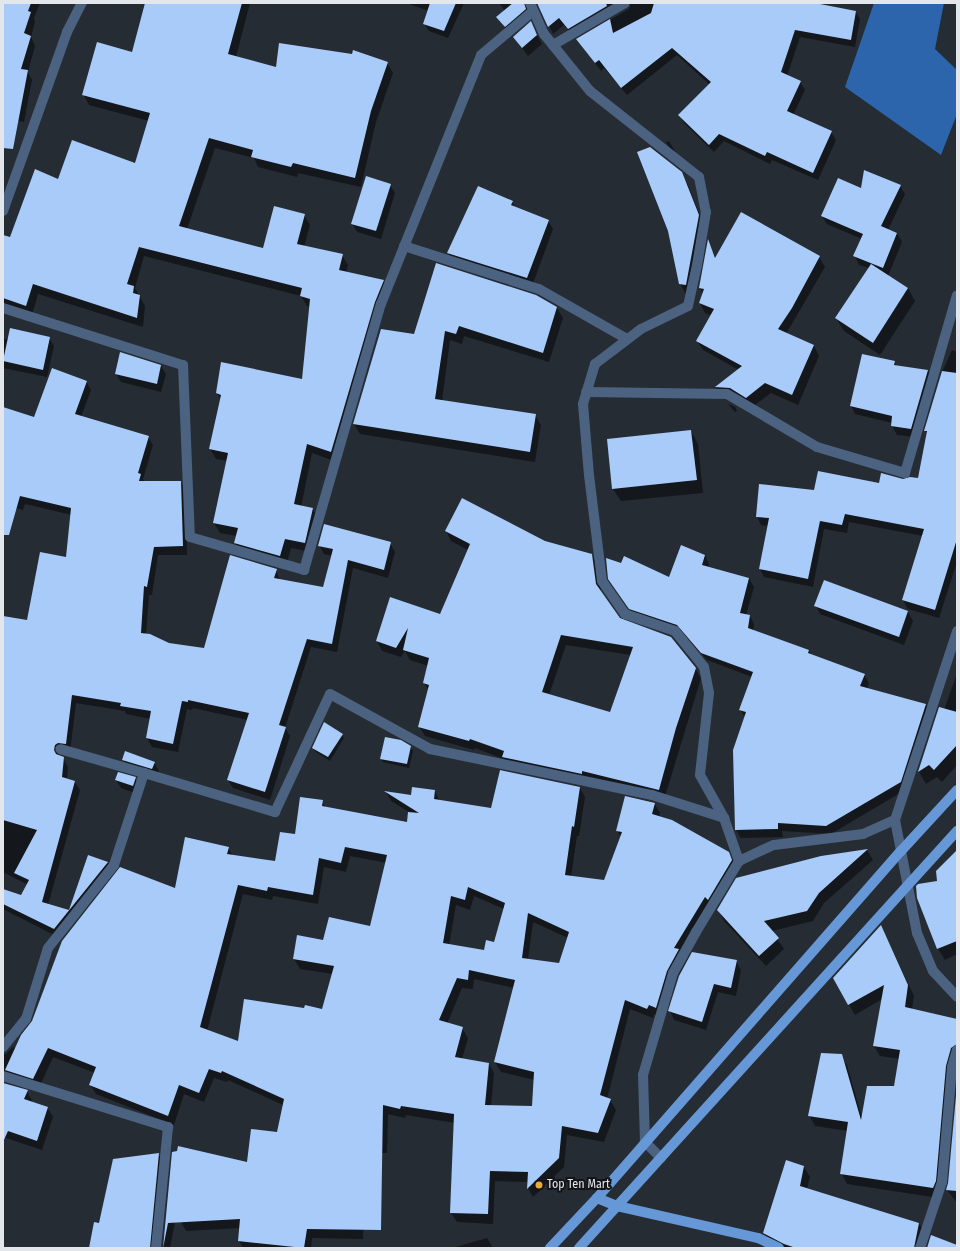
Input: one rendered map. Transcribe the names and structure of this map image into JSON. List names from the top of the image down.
{
  "places": ["Top Ten Mart"]
}
